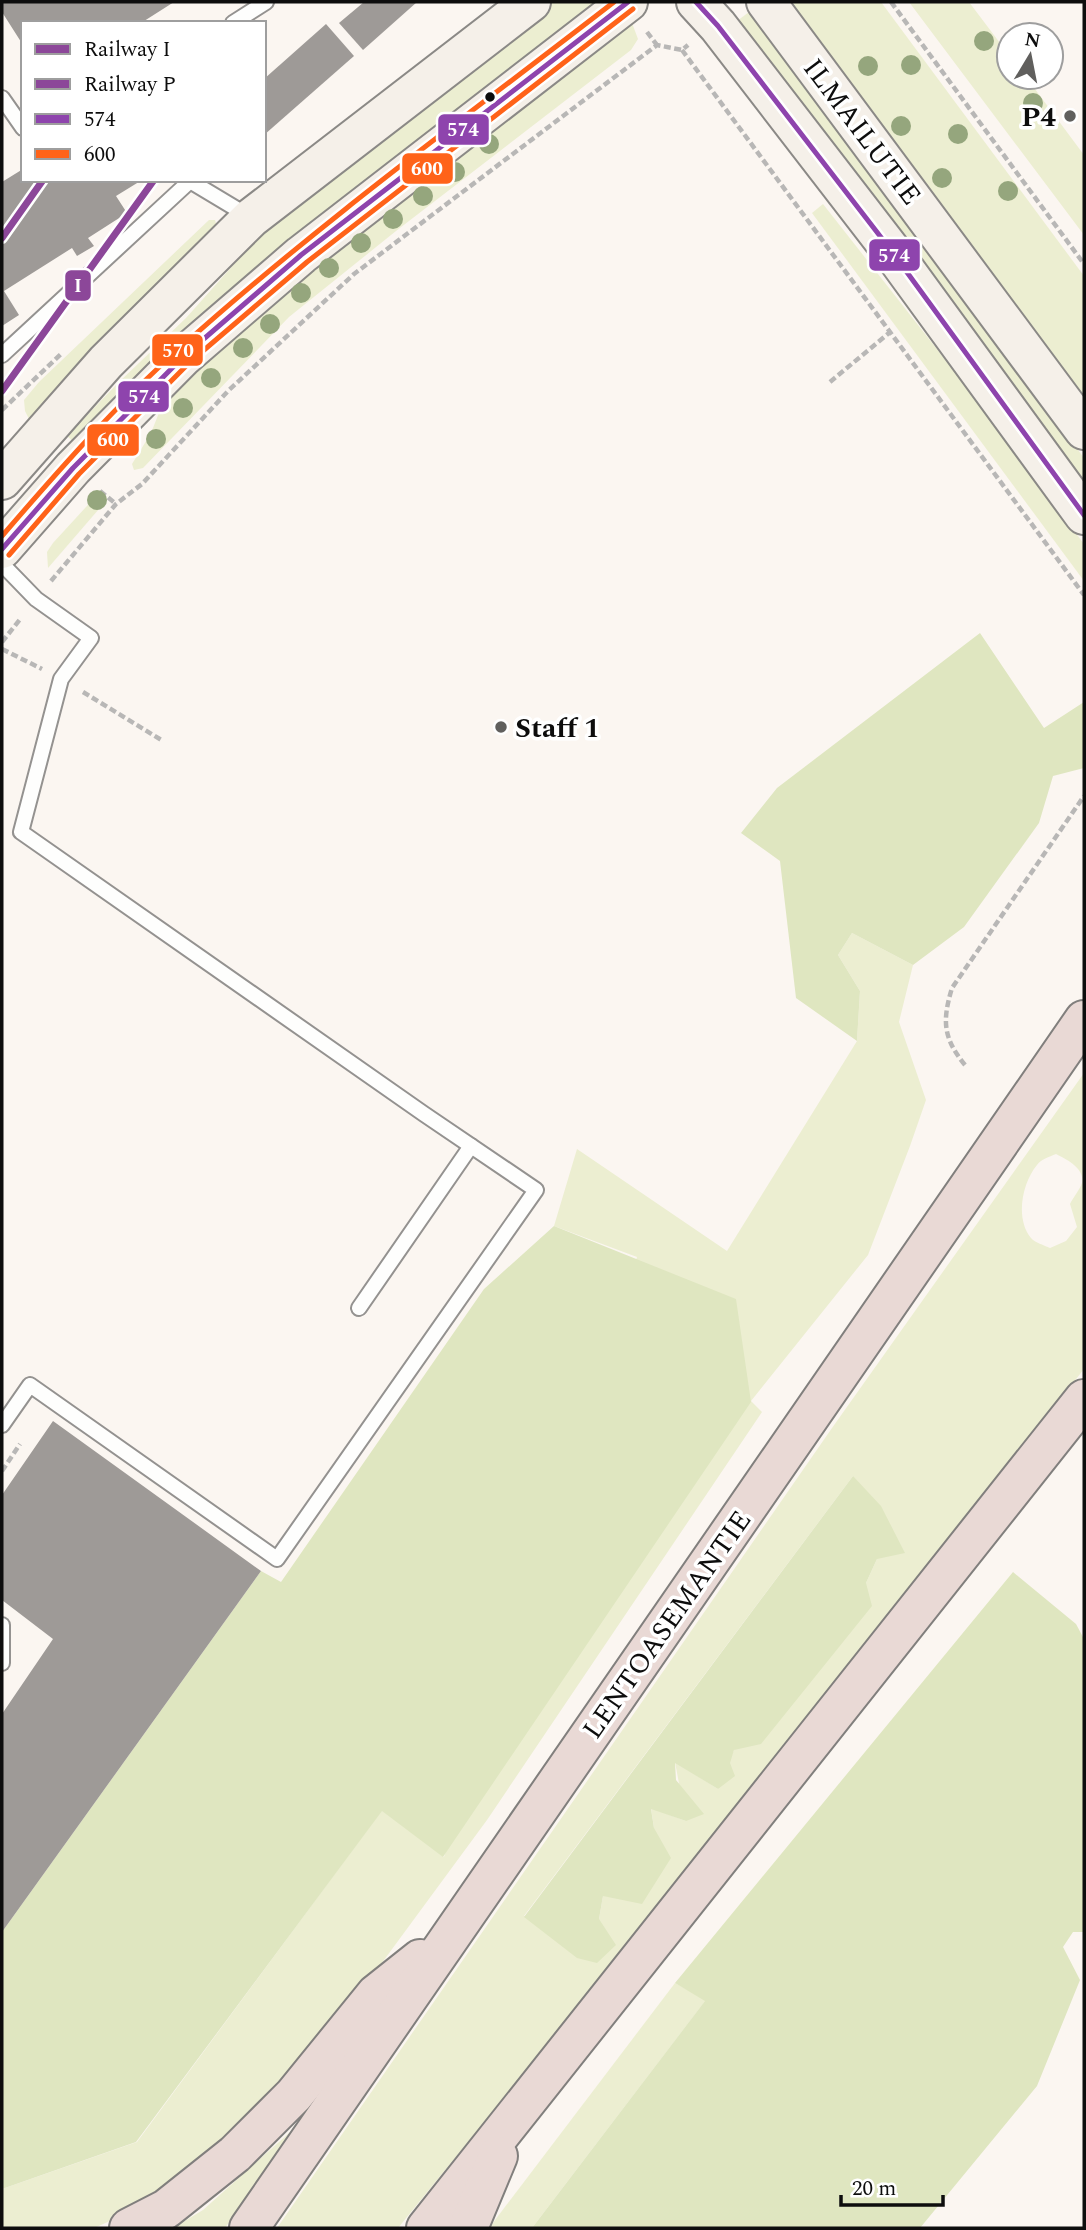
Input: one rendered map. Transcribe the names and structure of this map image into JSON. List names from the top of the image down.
{
  "streets": {
    "highway": ["LENTOASEMANTIE"],
    "main road": ["ILMAILUTIE"]
  },
  "places": ["P4", "Staff 1"],
  "lines": [
    "transit line 574",
    "transit line 570",
    "transit line 600",
    "rail line I",
    "rail line P"
  ],
  "legend": [
    "Railway I",
    "Railway P",
    "574",
    "600"
  ],
  "scale_bar": "20 m",
  "north": "top"
}
